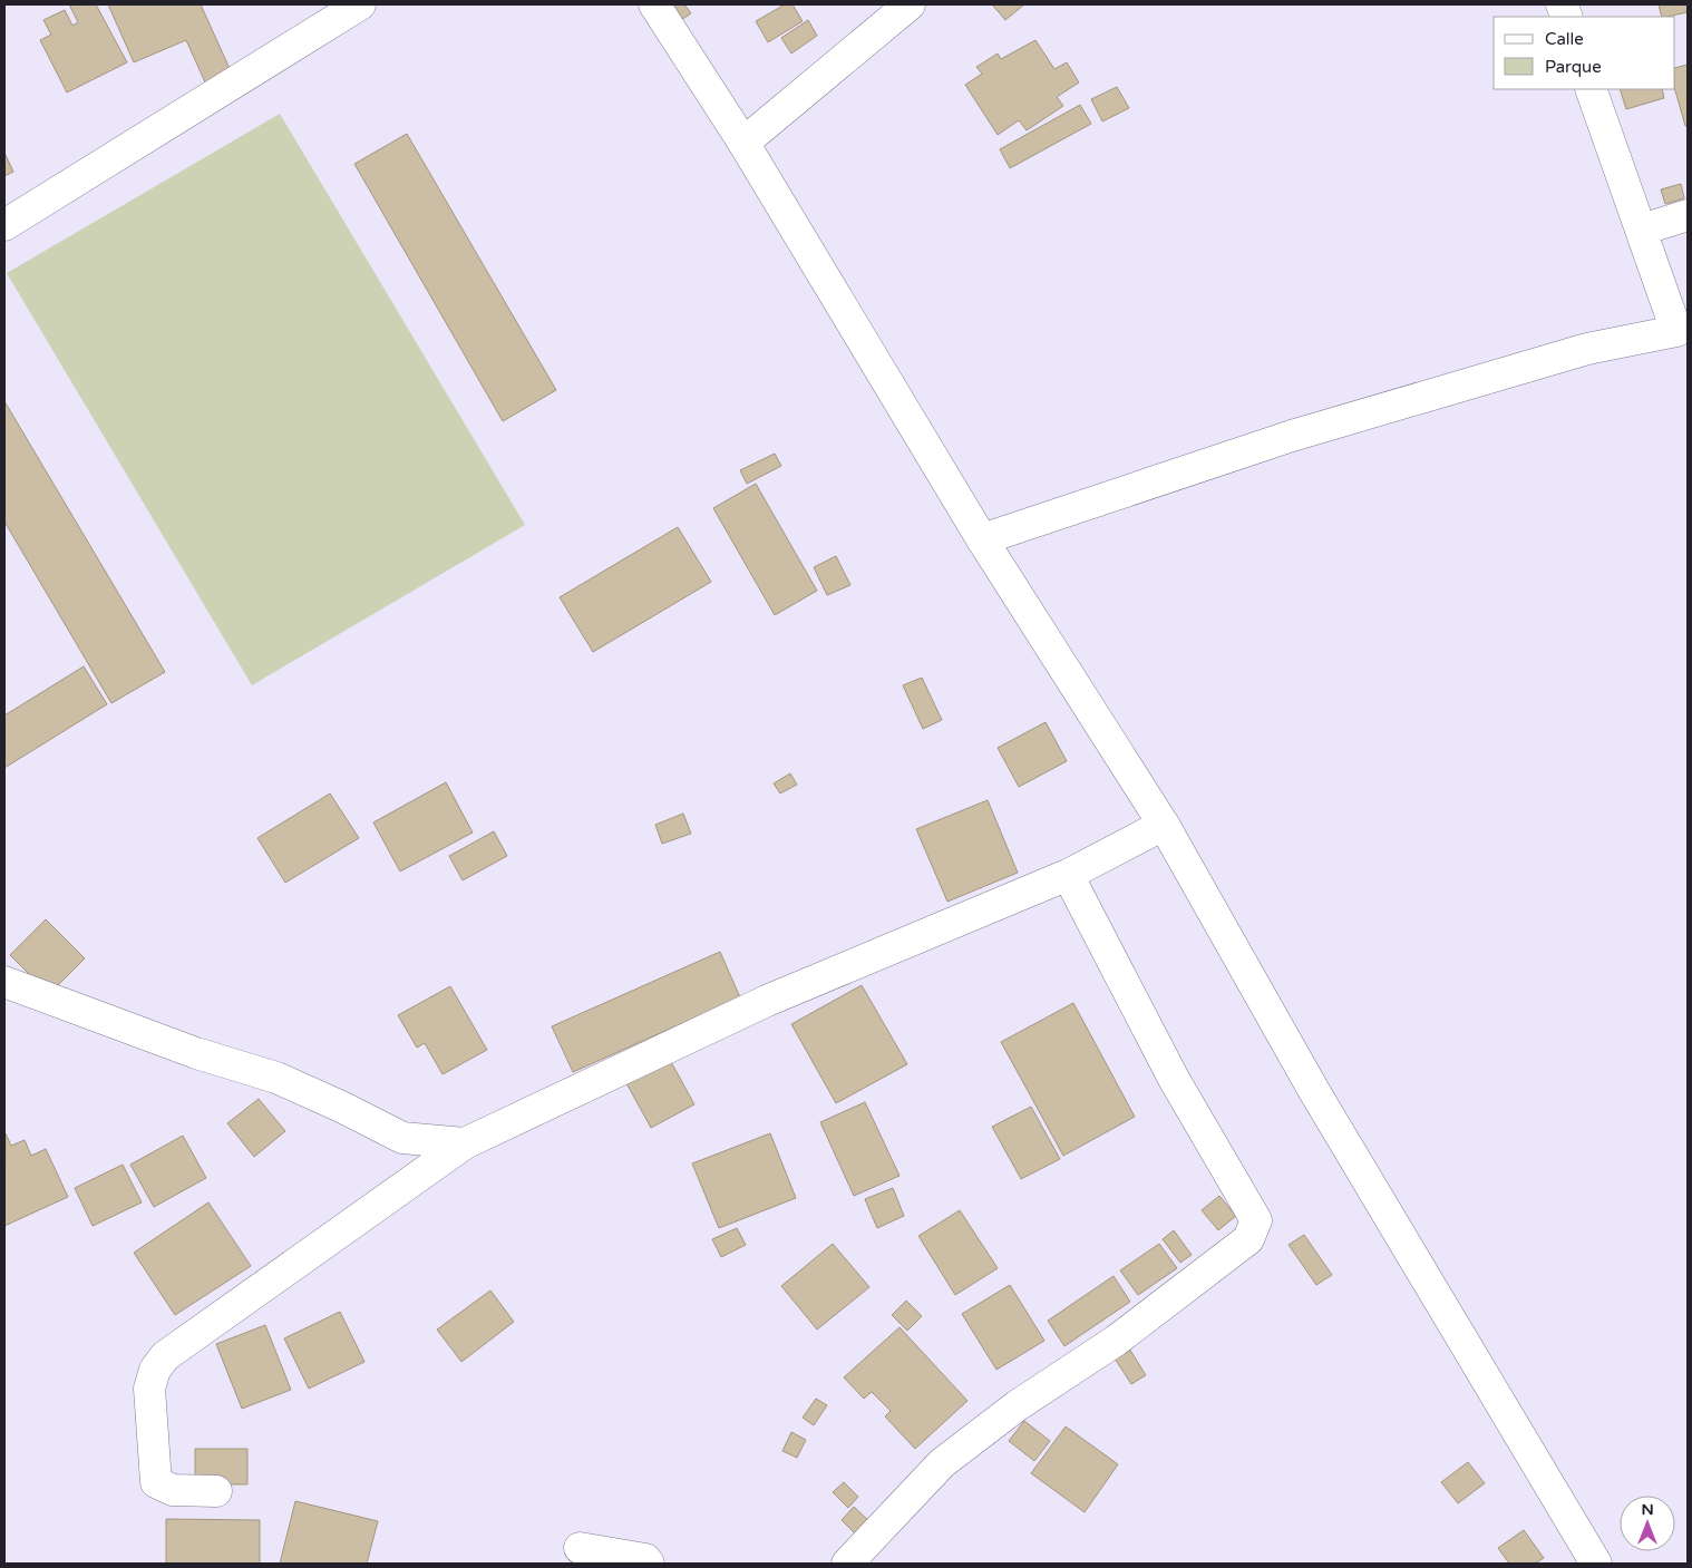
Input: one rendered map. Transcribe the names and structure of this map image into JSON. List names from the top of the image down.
{
  "legend": ["Calle", "Parque"],
  "north": "top"
}
